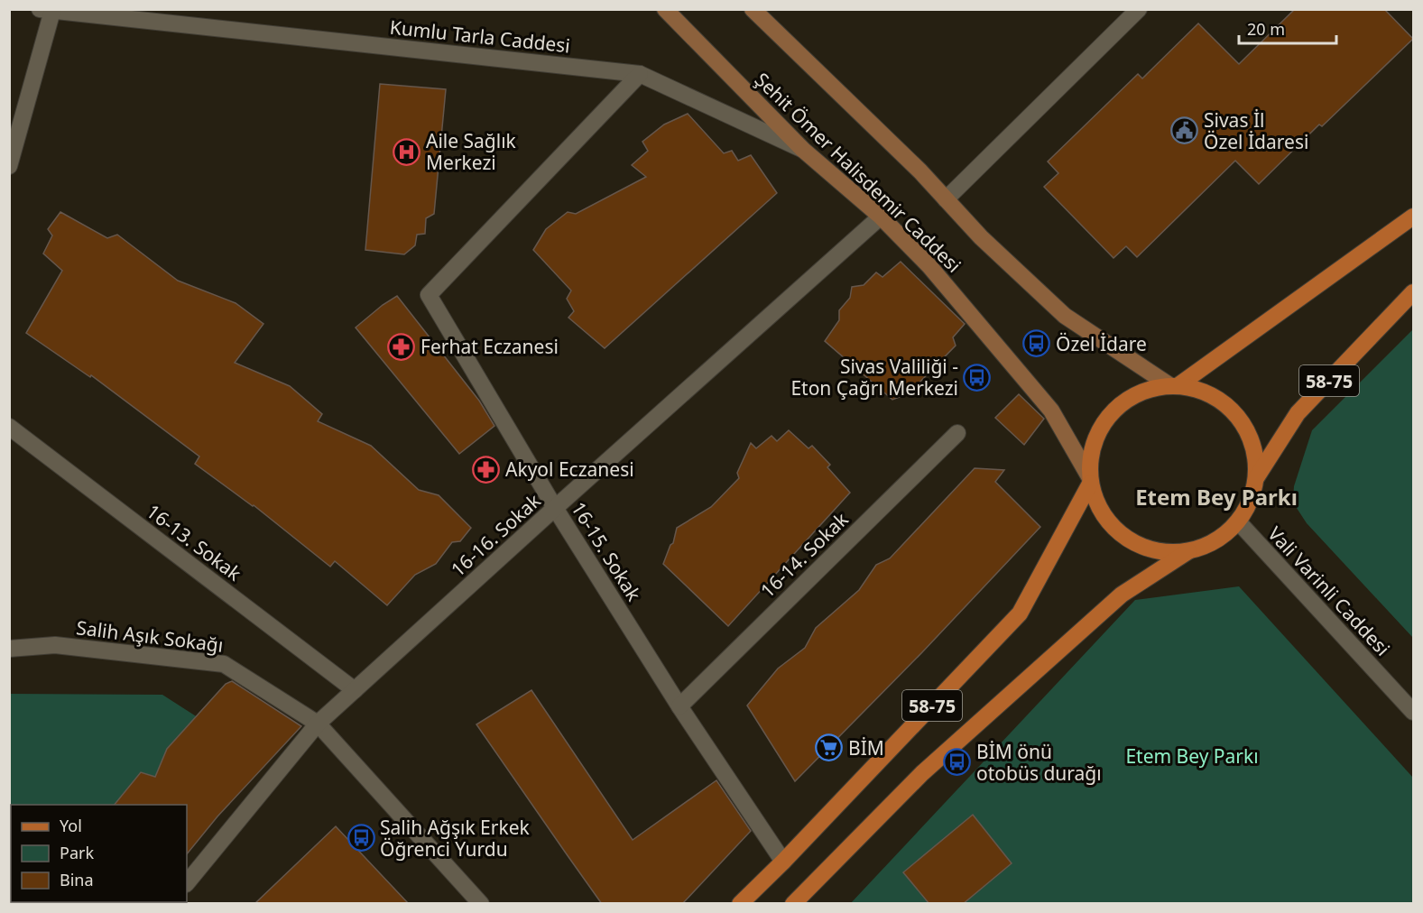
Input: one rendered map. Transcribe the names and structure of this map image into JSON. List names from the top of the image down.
{
  "streets": {
    "main road": ["Şehit Ömer Halisdemir Caddesi", "58-75"],
    "street": [
      "Kumlu Tarla Caddesi",
      "16-16. Sokak",
      "16-13. Sokak",
      "16-15. Sokak",
      "16-14. Sokak",
      "Vali Varinli Caddesi",
      "Salih Aşık Sokağı"
    ]
  },
  "crossings": [
    ["Kumlu Tarla Caddesi", "Şehit Ömer Halisdemir Caddesi"],
    ["Kumlu Tarla Caddesi", "16-15. Sokak"],
    ["Şehit Ömer Halisdemir Caddesi", "58-75"],
    ["Şehit Ömer Halisdemir Caddesi", "16-16. Sokak"],
    ["Şehit Ömer Halisdemir Caddesi", "Vali Varinli Caddesi"],
    ["58-75", "16-15. Sokak"],
    ["58-75", "Vali Varinli Caddesi"],
    ["16-16. Sokak", "16-13. Sokak"],
    ["16-16. Sokak", "16-15. Sokak"],
    ["16-16. Sokak", "Salih Aşık Sokağı"],
    ["16-15. Sokak", "16-14. Sokak"]
  ],
  "districts": ["Etem Bey Parkı"],
  "parks": ["Etem Bey Parkı"],
  "places": {
    "public building": ["Sivas İl Özel İdaresi"],
    "hospital": ["Aile Sağlık Merkezi"],
    "bus stop": [
      "Özel İdare",
      "Sivas Valiliği - Eton Çağrı Merkezi",
      "BİM önü otobüs durağı",
      "Salih Ağşık Erkek Öğrenci Yurdu"
    ],
    "pharmacy": ["Ferhat Eczanesi", "Akyol Eczanesi"],
    "supermarket": ["BİM"]
  },
  "legend": ["Yol", "Park", "Bina"],
  "scale_bar": "20 m"
}
